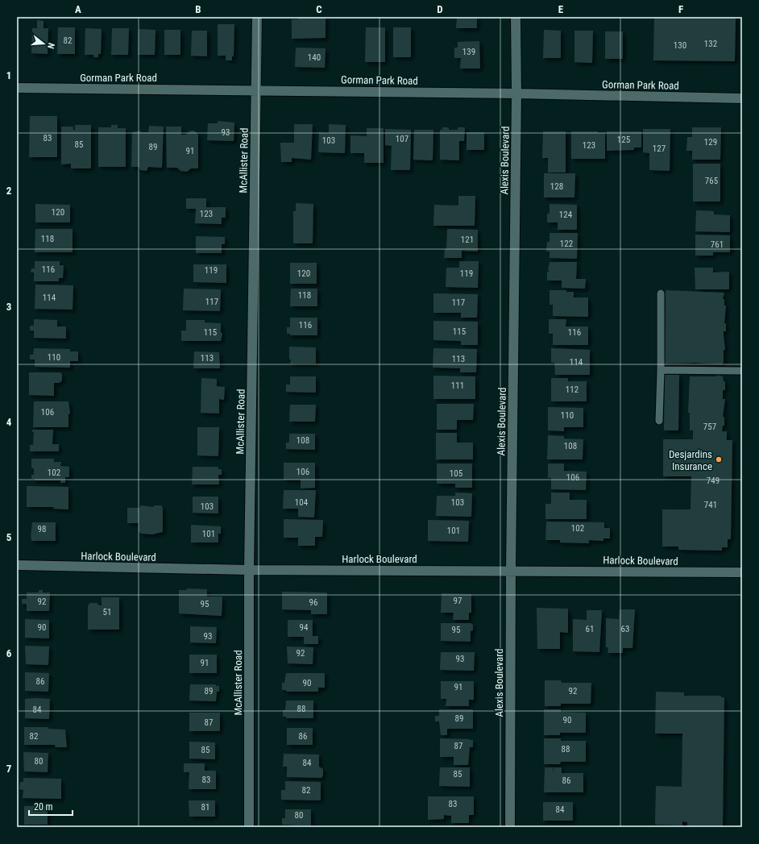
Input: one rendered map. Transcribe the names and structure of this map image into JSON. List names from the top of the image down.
{
  "streets": {
    "street": [
      "Gorman Park Road",
      "McAllister Road",
      "Alexis Boulevard",
      "Harlock Boulevard"
    ]
  },
  "crossings": [
    ["Gorman Park Road", "McAllister Road"],
    ["Gorman Park Road", "Alexis Boulevard"],
    ["McAllister Road", "Harlock Boulevard"],
    ["Alexis Boulevard", "Harlock Boulevard"]
  ],
  "places": ["Desjardins Insurance"],
  "house_numbers": [
    "82",
    "132",
    "130",
    "139",
    "140",
    "93",
    "83",
    "107",
    "125",
    "103",
    "129",
    "85",
    "123",
    "89",
    "127",
    "91",
    "765",
    "128",
    "120",
    "123",
    "124",
    "118",
    "121",
    "122",
    "761",
    "116",
    "119",
    "120",
    "119",
    "118",
    "114",
    "117",
    "117",
    "116",
    "115",
    "115",
    "116",
    "110",
    "113",
    "113",
    "114",
    "111",
    "112",
    "106",
    "110",
    "757",
    "108",
    "108",
    "106",
    "102",
    "105",
    "106",
    "749",
    "104",
    "103",
    "741",
    "103",
    "102",
    "98",
    "101",
    "101",
    "97",
    "92",
    "96",
    "95",
    "51",
    "90",
    "94",
    "61",
    "63",
    "95",
    "93",
    "92",
    "93",
    "91",
    "86",
    "90",
    "91",
    "89",
    "92",
    "88",
    "84",
    "89",
    "90",
    "87",
    "82",
    "86",
    "87",
    "88",
    "85",
    "80",
    "84",
    "85",
    "83",
    "86",
    "82",
    "83",
    "81",
    "84",
    "80"
  ],
  "scale_bar": "20 m",
  "north": "right",
  "grid": {
    "columns": [
      "A",
      "B",
      "C",
      "D",
      "E",
      "F"
    ],
    "rows": [
      "1",
      "2",
      "3",
      "4",
      "5",
      "6",
      "7"
    ]
  }
}
